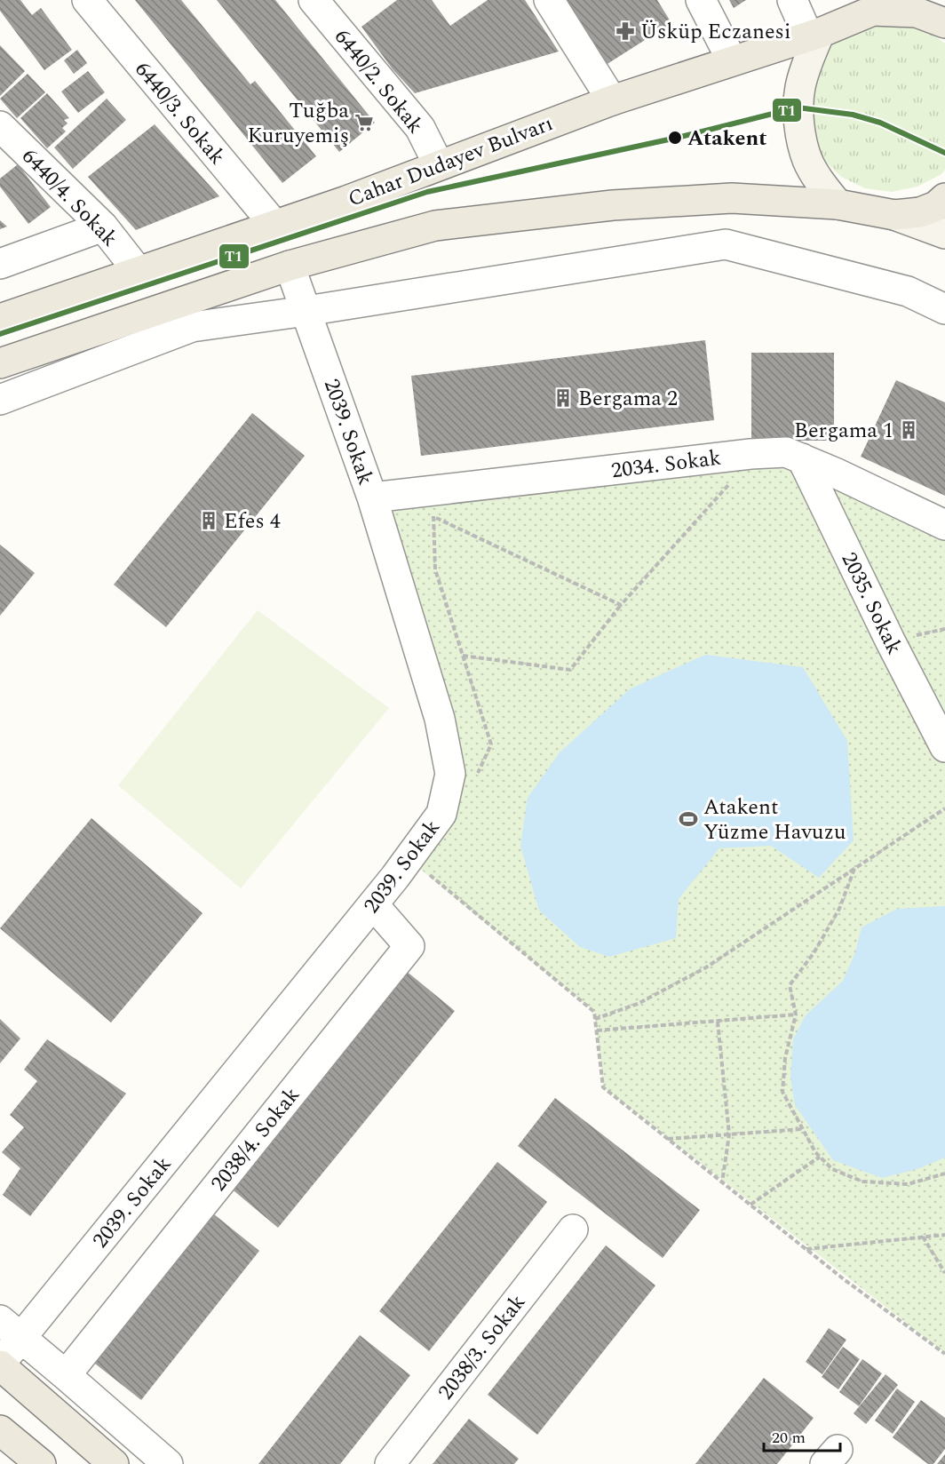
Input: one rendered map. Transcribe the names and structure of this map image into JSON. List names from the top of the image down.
{
  "streets": {
    "main road": ["Cahar Dudayev Bulvarı"],
    "street": [
      "6440/2. Sokak",
      "6440/3. Sokak",
      "6440/4. Sokak",
      "2039. Sokak",
      "2034. Sokak",
      "2035. Sokak",
      "2038/4. Sokak",
      "2038/3. Sokak"
    ]
  },
  "crossings": [
    ["6440/2. Sokak", "Cahar Dudayev Bulvarı"],
    ["6440/3. Sokak", "Cahar Dudayev Bulvarı"],
    ["Cahar Dudayev Bulvarı", "6440/4. Sokak"],
    ["2039. Sokak", "2034. Sokak"],
    ["2039. Sokak", "2038/4. Sokak"],
    ["2034. Sokak", "2035. Sokak"]
  ],
  "places": {
    "pharmacy": ["Üsküp Eczanesi"],
    "supermarket": ["Tuğba Kuruyemiş"],
    "other": ["Atakent"],
    "building": ["Bergama 2", "Bergama 1", "Efes 4"],
    "sports": ["Atakent Yüzme Havuzu"]
  },
  "lines": ["transit line T1"],
  "scale_bar": "20 m"
}
